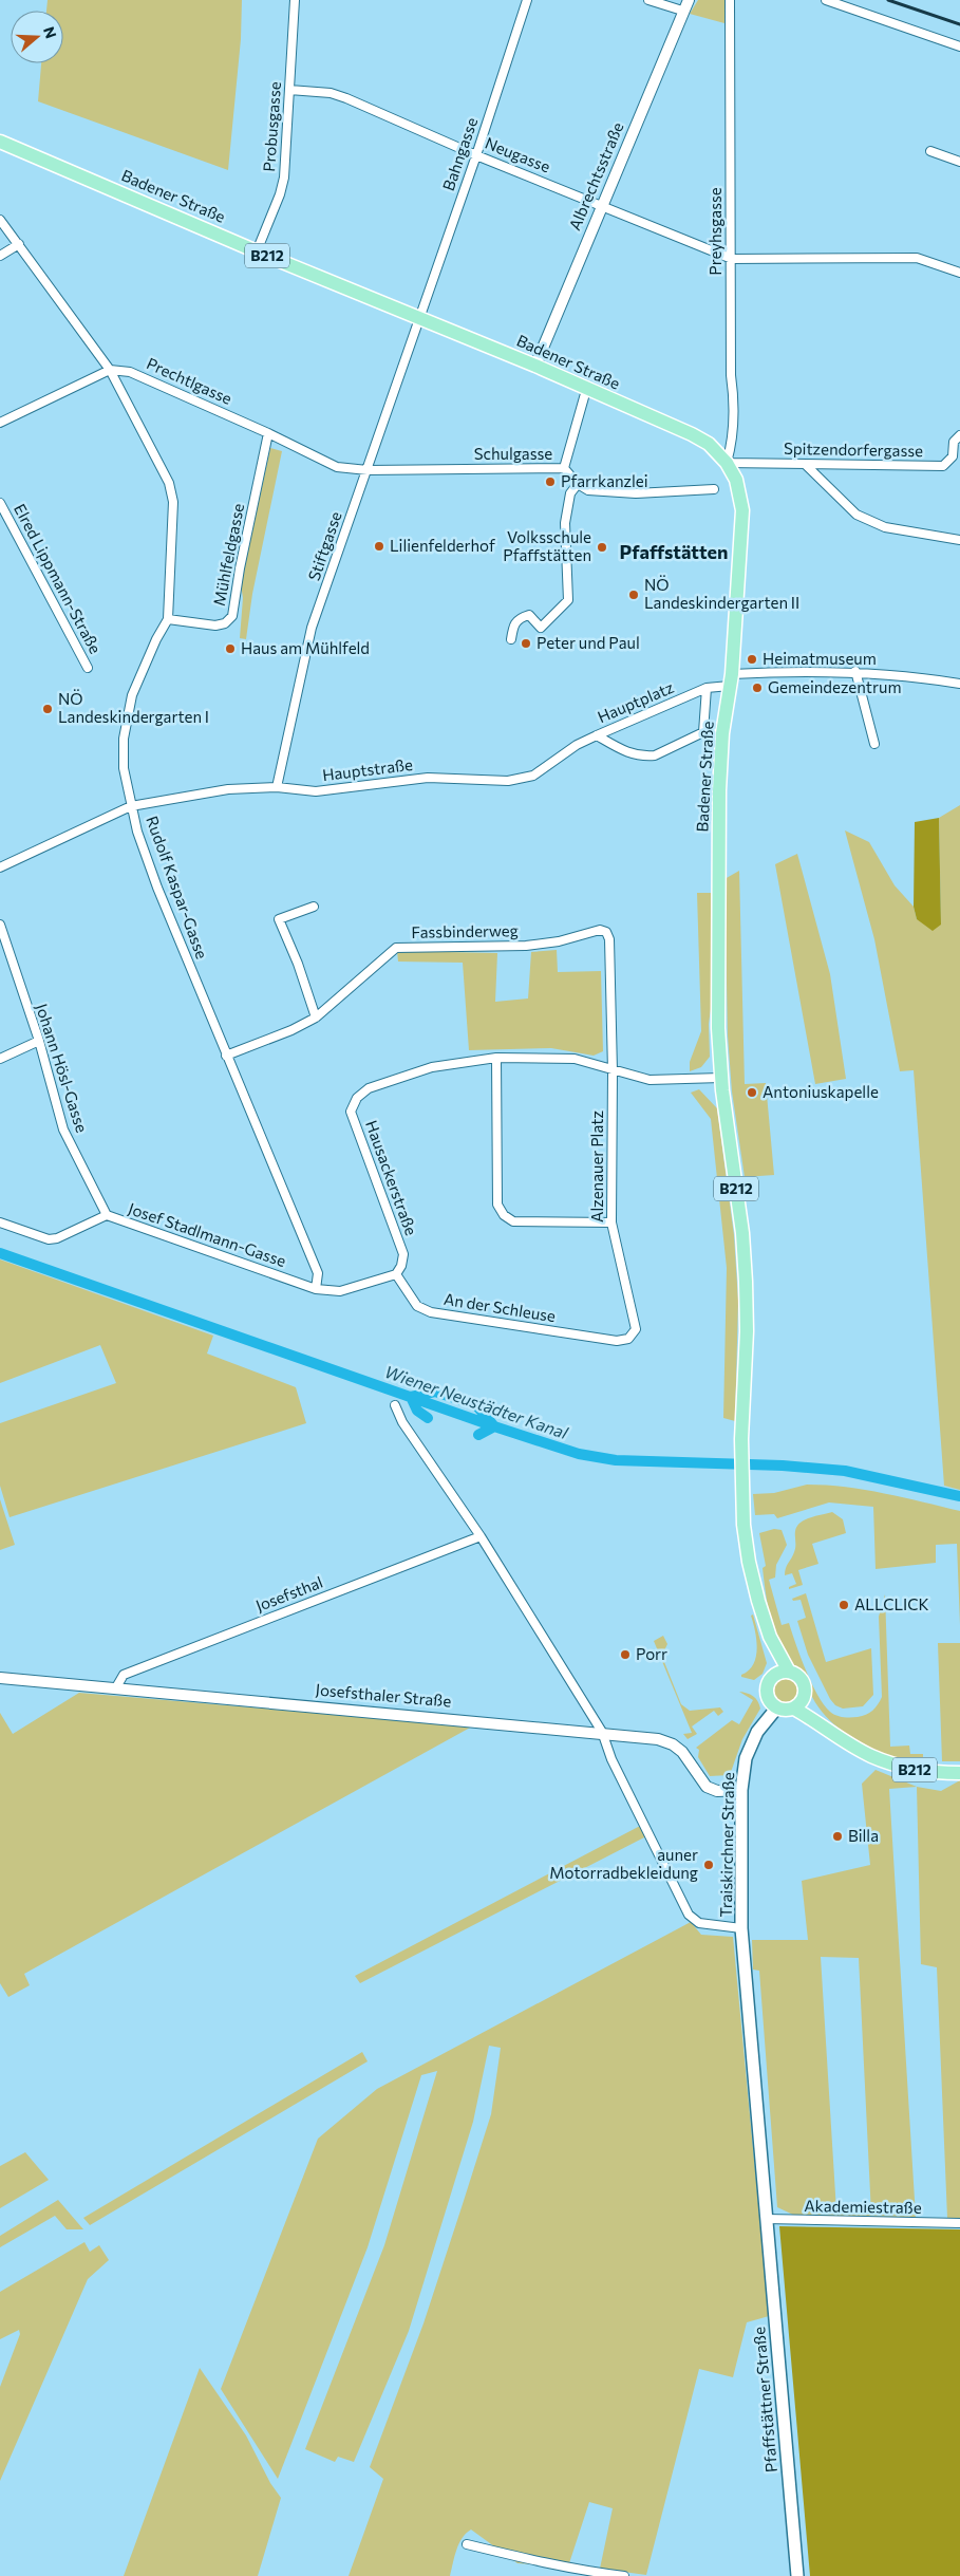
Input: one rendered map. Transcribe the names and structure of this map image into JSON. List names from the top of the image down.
{
  "streets": {
    "main road": [
      "Badener Straße",
      "B212",
      "Traiskirchner Straße",
      "Pfaffstättner Straße"
    ],
    "street": [
      "Probusgasse",
      "Bahngasse",
      "Neugasse",
      "Albrechtsstraße",
      "Preyhsgasse",
      "Prechtlgasse",
      "Spitzendorfergasse",
      "Schulgasse",
      "Stiftgasse",
      "Mühlfeldgasse",
      "Elred Lippmann-Straße",
      "Hauptplatz",
      "Hauptstraße",
      "Rudolf Kaspar-Gasse",
      "Fassbinderweg",
      "Johann Hösl-Gasse",
      "Alzenauer Platz",
      "Hausackerstraße",
      "Josef Stadlmann-Gasse",
      "An der Schleuse",
      "Josefsthal",
      "Josefsthaler Straße",
      "Akademiestraße"
    ]
  },
  "crossings": [
    ["Probusgasse", "Neugasse"],
    ["Probusgasse", "Badener Straße"],
    ["Bahngasse", "Neugasse"],
    ["Bahngasse", "Badener Straße"],
    ["Bahngasse", "Stiftgasse"],
    ["Neugasse", "Albrechtsstraße"],
    ["Neugasse", "Preyhsgasse"],
    ["Albrechtsstraße", "Badener Straße"],
    ["Badener Straße", "Preyhsgasse"],
    ["Badener Straße", "B212"],
    ["Badener Straße", "Spitzendorfergasse"],
    ["Badener Straße", "Stiftgasse"],
    ["Badener Straße", "Hauptplatz"],
    ["Badener Straße", "Hausackerstraße"],
    ["Preyhsgasse", "Spitzendorfergasse"],
    ["B212", "Hausackerstraße"],
    ["B212", "Traiskirchner Straße"],
    ["Prechtlgasse", "Schulgasse"],
    ["Prechtlgasse", "Stiftgasse"],
    ["Prechtlgasse", "Mühlfeldgasse"],
    ["Prechtlgasse", "Rudolf Kaspar-Gasse"],
    ["Schulgasse", "Stiftgasse"],
    ["Stiftgasse", "Hauptstraße"],
    ["Mühlfeldgasse", "Rudolf Kaspar-Gasse"],
    ["Hauptplatz", "Hauptstraße"],
    ["Hauptstraße", "Rudolf Kaspar-Gasse"],
    ["Rudolf Kaspar-Gasse", "Fassbinderweg"],
    ["Rudolf Kaspar-Gasse", "Josef Stadlmann-Gasse"],
    ["Fassbinderweg", "Alzenauer Platz"],
    ["Johann Hösl-Gasse", "Josef Stadlmann-Gasse"],
    ["Alzenauer Platz", "Hausackerstraße"],
    ["Alzenauer Platz", "An der Schleuse"],
    ["Hausackerstraße", "An der Schleuse"],
    ["Josefsthal", "Josefsthaler Straße"],
    ["Josefsthaler Straße", "Traiskirchner Straße"],
    ["Traiskirchner Straße", "Akademiestraße"],
    ["Traiskirchner Straße", "Pfaffstättner Straße"],
    ["Akademiestraße", "Pfaffstättner Straße"]
  ],
  "districts": ["Pfaffstätten"],
  "water": ["Wiener Neustädter Kanal"],
  "places": [
    "Pfarrkanzlei",
    "Lilienfelderhof",
    "Volksschule Pfaffstätten",
    "NÖ Landeskindergarten II",
    "Peter und Paul",
    "Haus am Mühlfeld",
    "Heimatmuseum",
    "Gemeindezentrum",
    "NÖ Landeskindergarten I",
    "Antoniuskapelle",
    "ALLCLICK",
    "Porr",
    "Billa",
    "auner Motorradbekleidung"
  ],
  "north": "right"
}
